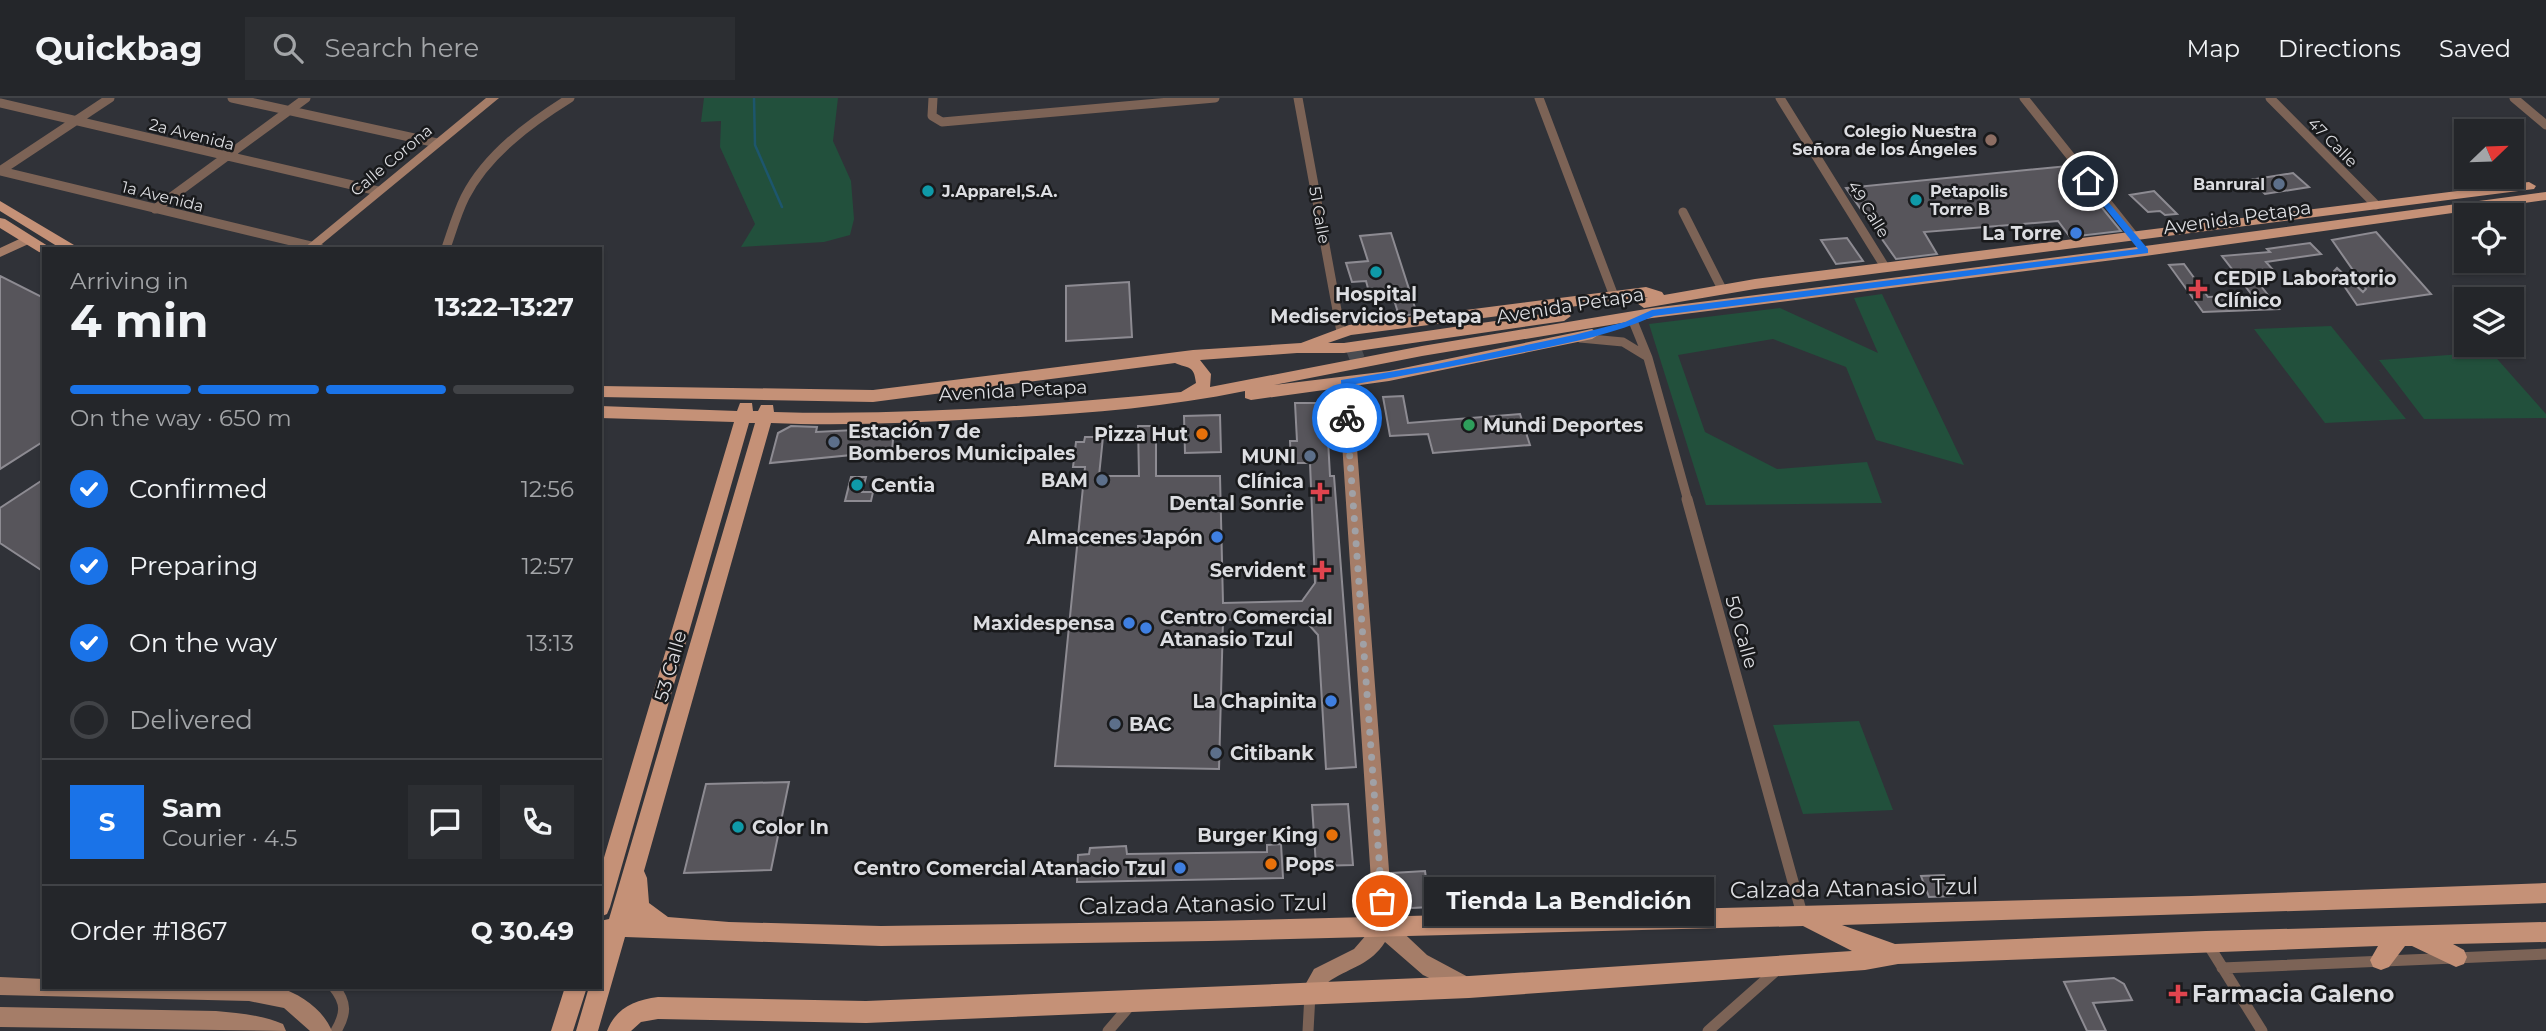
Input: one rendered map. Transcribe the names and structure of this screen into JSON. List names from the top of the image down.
{
  "streets": {
    "main road": ["Avenida Petapa", "53 Calle", "Calzada Atanasio Tzul"],
    "street": [
      "2a Avenida",
      "47 Calle",
      "Calle Corona",
      "1a Avenida",
      "49 Calle",
      "51 Calle",
      "50 Calle"
    ]
  },
  "crossings": [
    ["2a Avenida", "Calle Corona"],
    ["47 Calle", "Avenida Petapa"],
    ["49 Calle", "Avenida Petapa"],
    ["Avenida Petapa", "53 Calle"],
    ["50 Calle", "Calzada Atanasio Tzul"],
    ["53 Calle", "Calzada Atanasio Tzul"]
  ],
  "places": {
    "other": [
      "Colegio Nuestra Señora de los Ángeles",
      "Banrural",
      "J.Apparel,S.A.",
      "Petapolis Torre B",
      "La Torre",
      "Hospital Mediservicios Petapa",
      "Mundi Deportes",
      "Pizza Hut",
      "Estación 7 de Bomberos Municipales",
      "MUNI",
      "BAM",
      "Centia",
      "Almacenes Japón",
      "Maxidespensa",
      "Centro Comercial Atanasio Tzul",
      "La Chapinita",
      "BAC",
      "Citibank",
      "Color In",
      "Burger King",
      "Pops",
      "Centro Comercial Atanacio Tzul",
      "Tienda La Bendición"
    ],
    "health": [
      "CEDIP Laboratorio Clínico",
      "Clínica Dental Sonrie",
      "Servident",
      "Farmacia Galeno"
    ]
  },
  "north": "top right",
  "page": {
    "header": "Quickbag",
    "search": "Search here",
    "nav": ["Map", "Directions", "Saved"],
    "heading": ["4 min", "Arriving in", "13:22–13:27"],
    "panel": [
      "Sam",
      "Courier · 4.5",
      "Order #1867",
      "Q 30.49"
    ],
    "bar": "On the way · 650 m",
    "list": [
      ["Confirmed", "12:56"],
      ["Preparing", "12:57"],
      ["On the way", "13:13"],
      "Delivered"
    ],
    "round": "S",
    "bubble": "Tienda La Bendición"
  }
}
